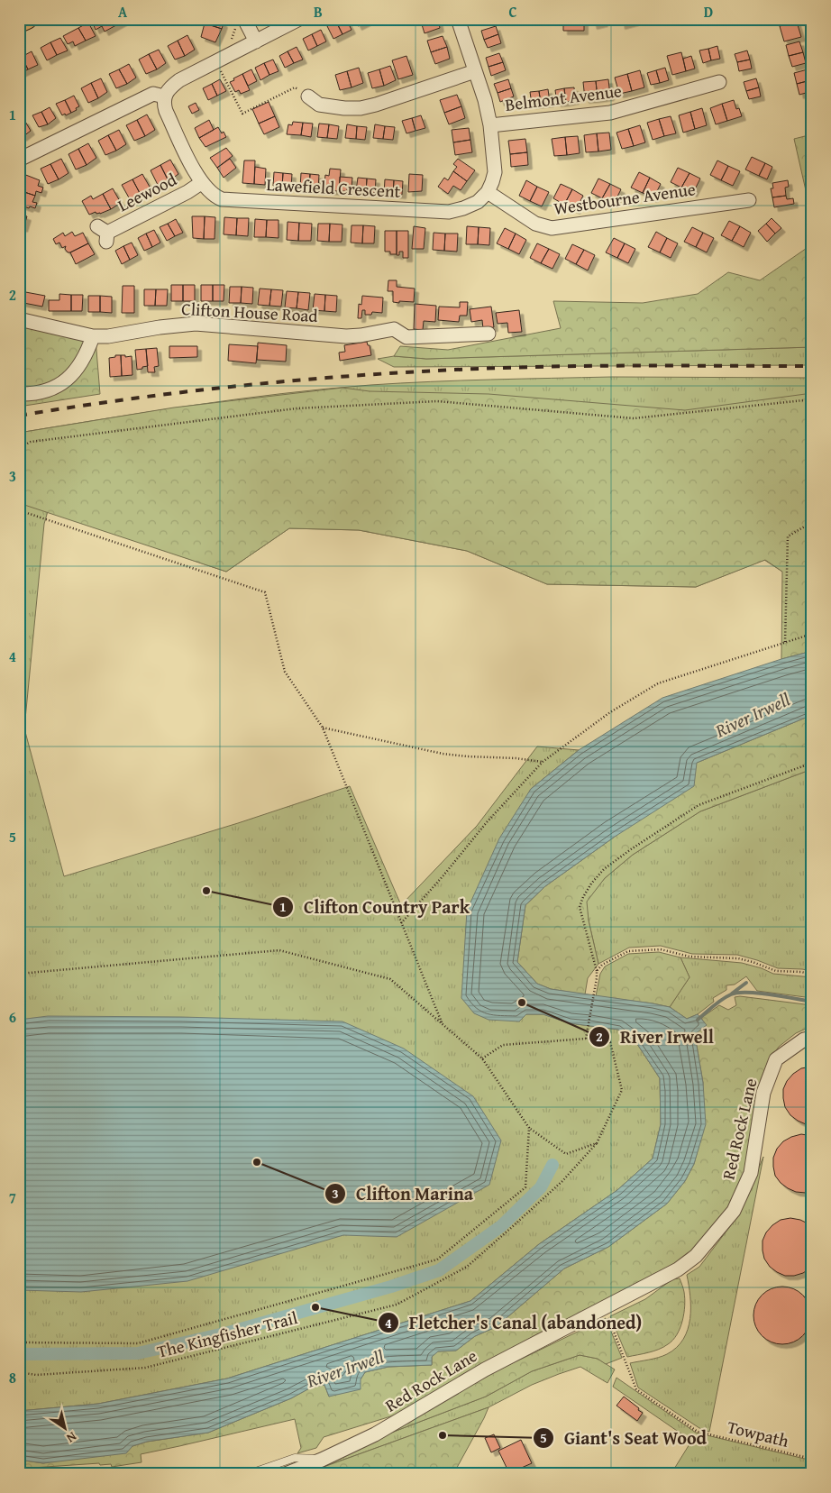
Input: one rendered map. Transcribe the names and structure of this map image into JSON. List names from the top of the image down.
{
  "streets": {
    "street": [
      "Belmont Avenue",
      "Lawefield Crescent",
      "Leewood",
      "Westbourne Avenue",
      "Clifton House Road",
      "Red Rock Lane"
    ],
    "path": ["The Kingfisher Trail", "Towpath"]
  },
  "crossings": [
    ["Lawefield Crescent", "Leewood"],
    ["Lawefield Crescent", "Westbourne Avenue"],
    ["Red Rock Lane", "Towpath"]
  ],
  "water": ["River Irwell"],
  "places": [
    "Clifton Country Park",
    "River Irwell",
    "Clifton Marina",
    "Fletcher's Canal (abandoned)",
    "Giant's Seat Wood"
  ],
  "north": "bottom right",
  "grid": {
    "columns": [
      "A",
      "B",
      "C",
      "D"
    ],
    "rows": [
      "1",
      "2",
      "3",
      "4",
      "5",
      "6",
      "7",
      "8"
    ]
  }
}
